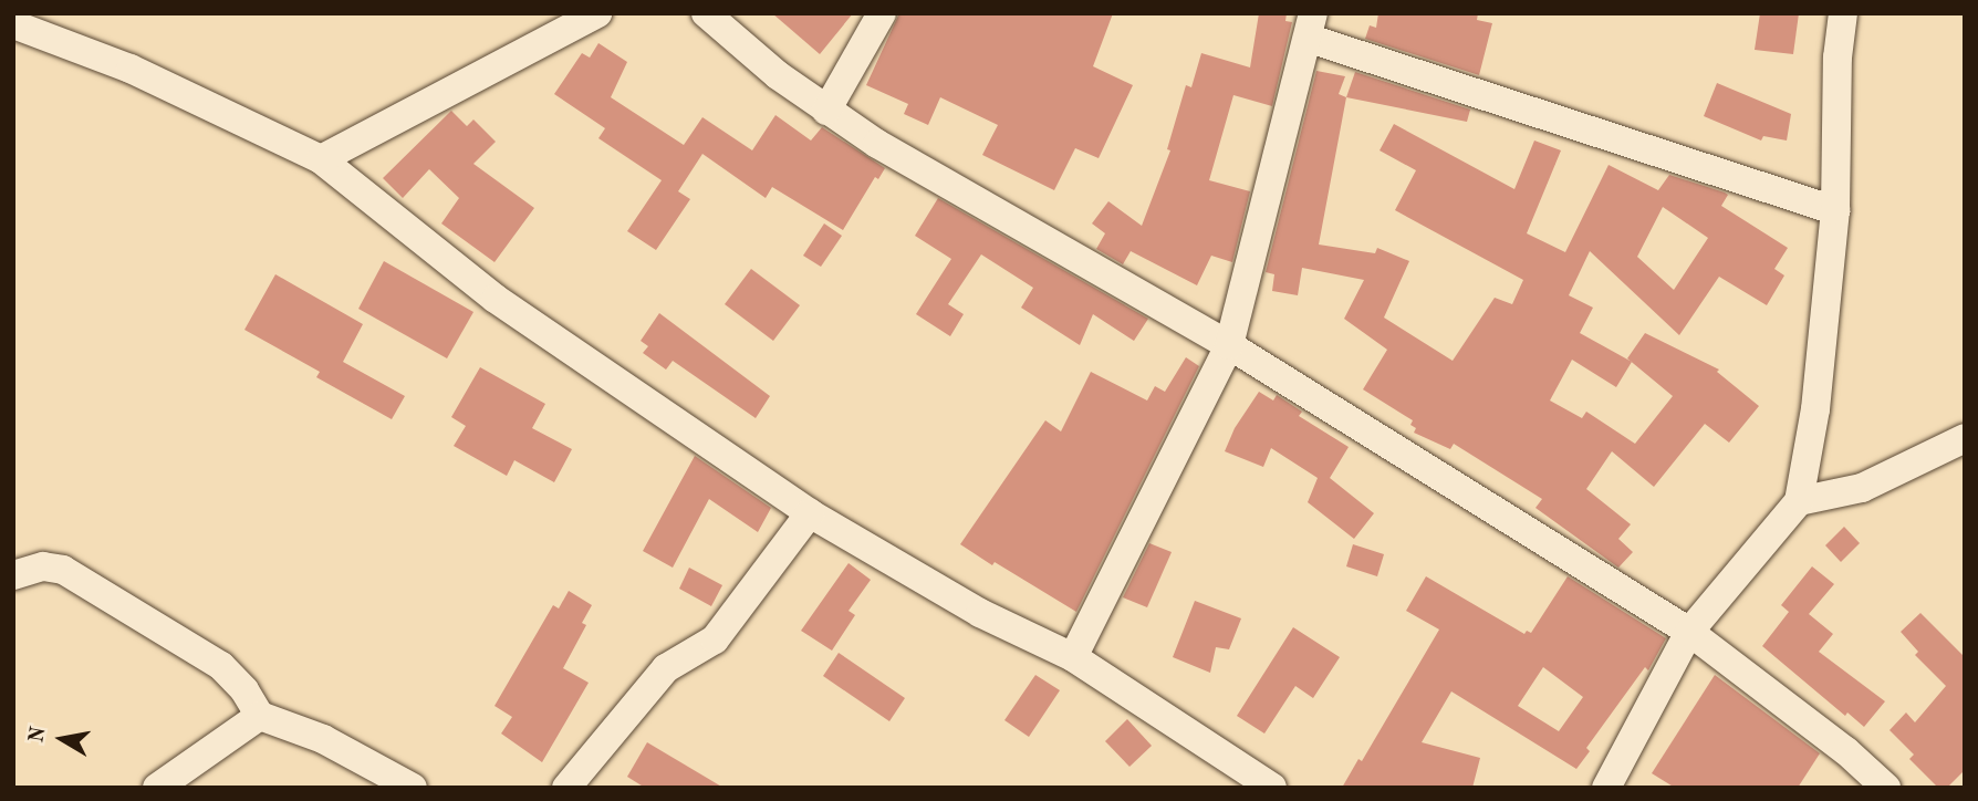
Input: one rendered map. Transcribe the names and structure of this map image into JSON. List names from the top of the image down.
{
  "north": "left"
}
